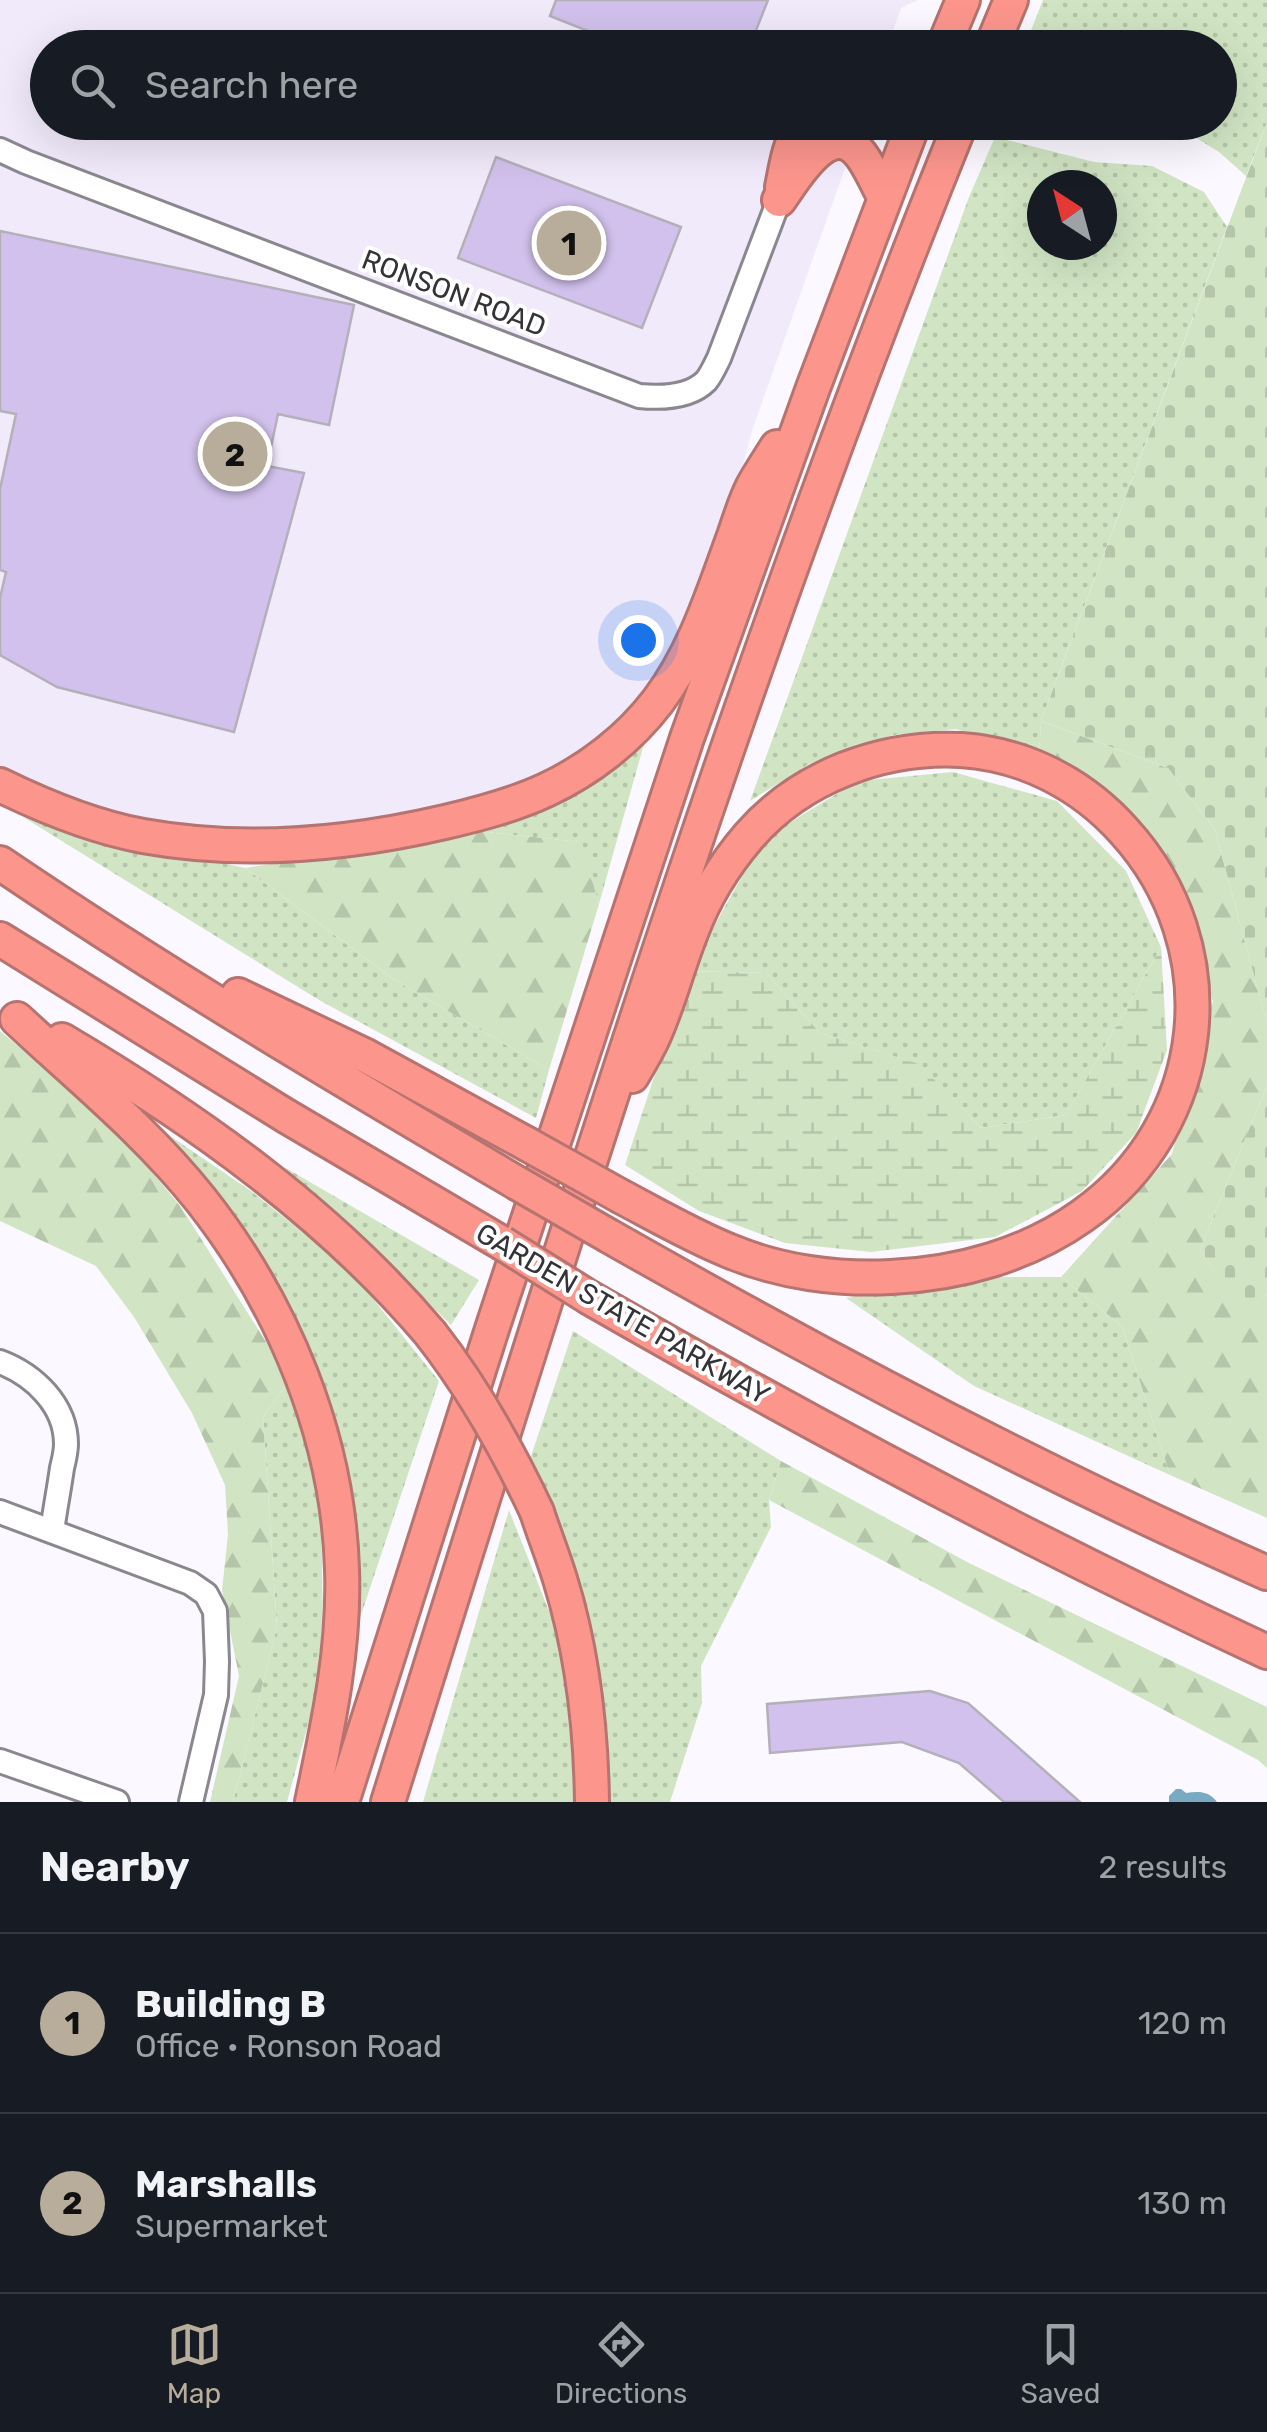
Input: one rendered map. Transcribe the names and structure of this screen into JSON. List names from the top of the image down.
{
  "streets": {
    "highway": ["GARDEN STATE PARKWAY"],
    "street": ["RONSON ROAD"]
  },
  "north": "top left",
  "page": {
    "search": "Search here",
    "pins": ["1", "2"],
    "heading": ["Nearby", "2 results"],
    "list": [
      {
        "mark": "1",
        "name": "Building B",
        "note": "Office · Ronson Road",
        "value": "120 m"
      },
      {
        "mark": "2",
        "name": "Marshalls",
        "note": "Supermarket",
        "value": "130 m"
      }
    ],
    "nav": ["Map", "Directions", "Saved"]
  }
}
